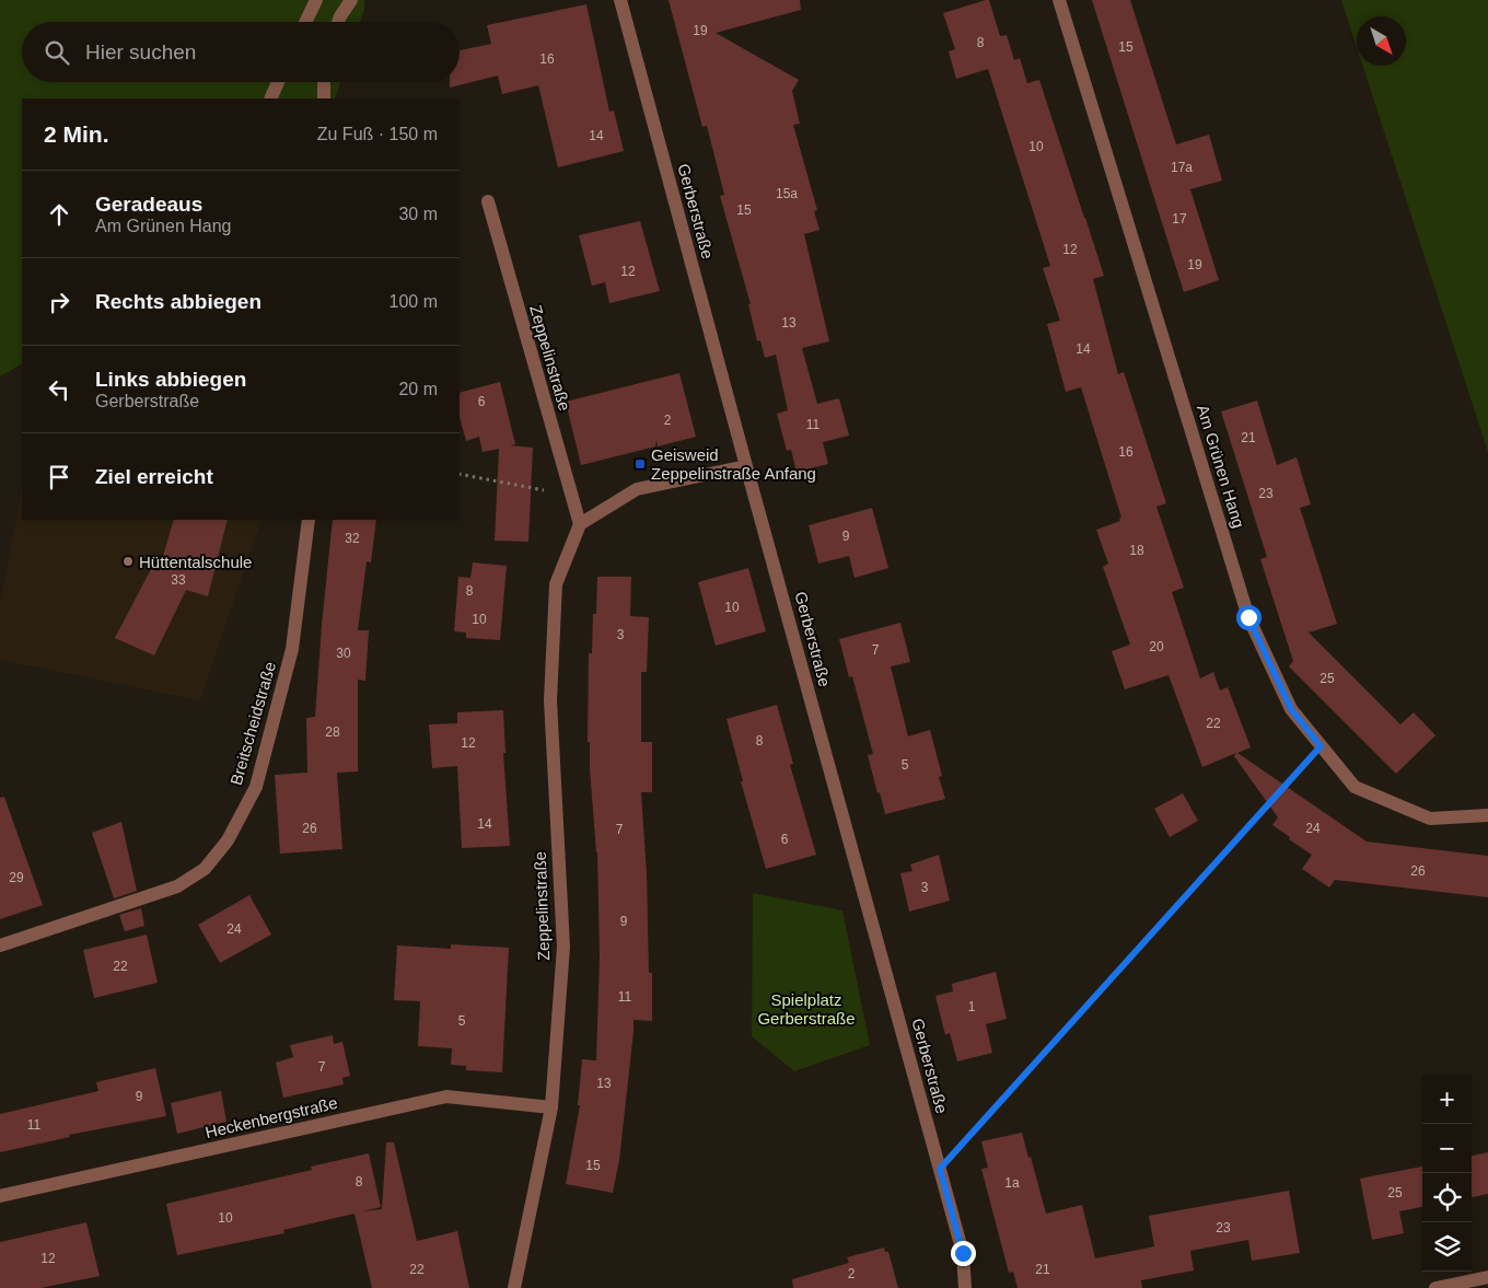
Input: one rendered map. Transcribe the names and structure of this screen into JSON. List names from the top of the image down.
{
  "streets": {
    "street": [
      "Gerberstraße",
      "Zeppelinstraße",
      "Am Grünen Hang",
      "Breitscheidstraße",
      "Heckenbergstraße"
    ]
  },
  "crossings": [
    ["Zeppelinstraße", "Heckenbergstraße"]
  ],
  "parks": ["Spielplatz Gerberstraße"],
  "places": {
    "transit": ["Geisweid Zeppelinstraße Anfang"],
    "other": ["Hüttentalschule"]
  },
  "house_numbers": [
    "19",
    "8",
    "15",
    "16",
    "14",
    "10",
    "17a",
    "15a",
    "15",
    "17",
    "12",
    "19",
    "12",
    "13",
    "14",
    "6",
    "2",
    "11",
    "21",
    "16",
    "23",
    "9",
    "32",
    "18",
    "33",
    "8",
    "10",
    "10",
    "3",
    "20",
    "7",
    "30",
    "25",
    "22",
    "28",
    "8",
    "12",
    "5",
    "14",
    "26",
    "24",
    "7",
    "6",
    "26",
    "29",
    "3",
    "9",
    "24",
    "22",
    "11",
    "1",
    "5",
    "7",
    "13",
    "9",
    "11",
    "15",
    "8",
    "1a",
    "25",
    "10",
    "23",
    "12",
    "22",
    "21",
    "2"
  ],
  "north": "bottom right",
  "page": {
    "search": "Hier suchen",
    "heading": ["2 Min.", "Zu Fuß · 150 m"],
    "list": [
      ["Geradeaus", "Am Grünen Hang", "30 m"],
      ["Rechts abbiegen", "100 m"],
      ["Links abbiegen", "Gerberstraße", "20 m"],
      "Ziel erreicht"
    ],
    "map_buttons": ["+", "−"]
  }
}
